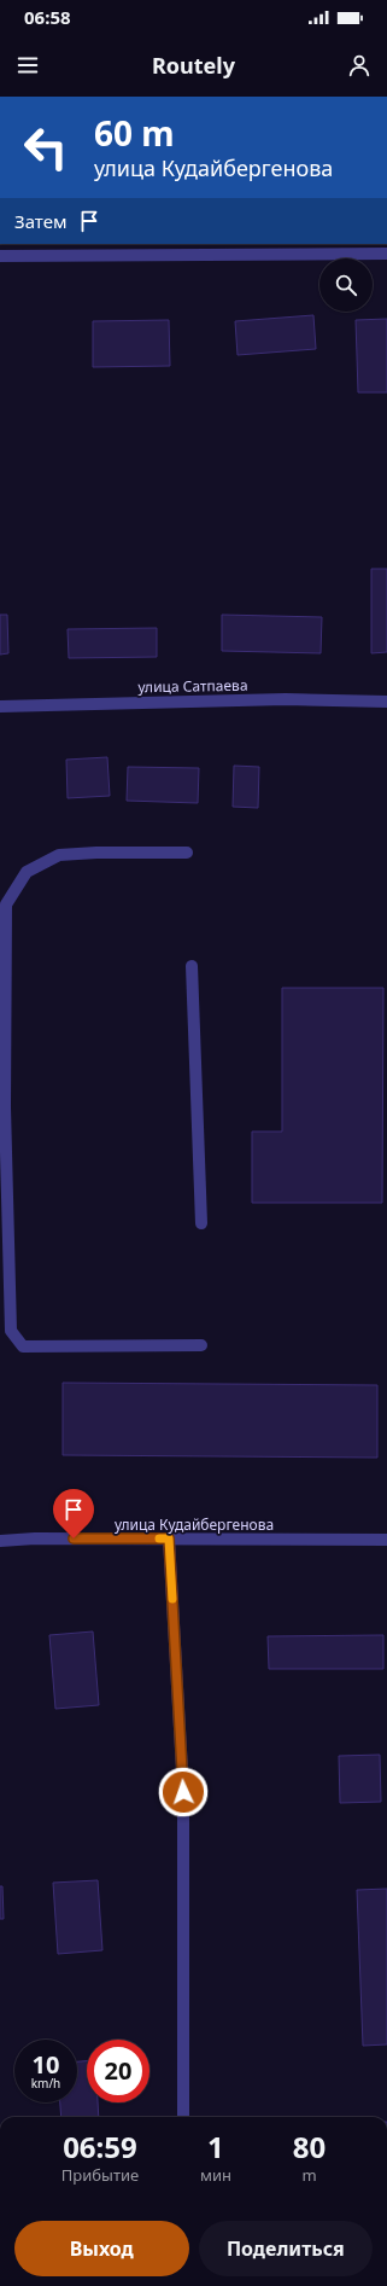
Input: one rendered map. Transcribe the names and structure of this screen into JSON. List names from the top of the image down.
{
  "streets": {
    "street": ["улица Сатпаева", "улица Кудайбергенова"]
  },
  "page": {
    "status": "06:58",
    "header": "Routely",
    "turn": ["60 m", "улица Кудайбергенова"],
    "then": "Затем",
    "speed": "10 km/h",
    "limit": "20",
    "eta": [
      "06:59",
      "Прибытие",
      "1",
      "мин",
      "80",
      "m"
    ],
    "buttons": ["Выход", "Поделиться"]
  }
}
